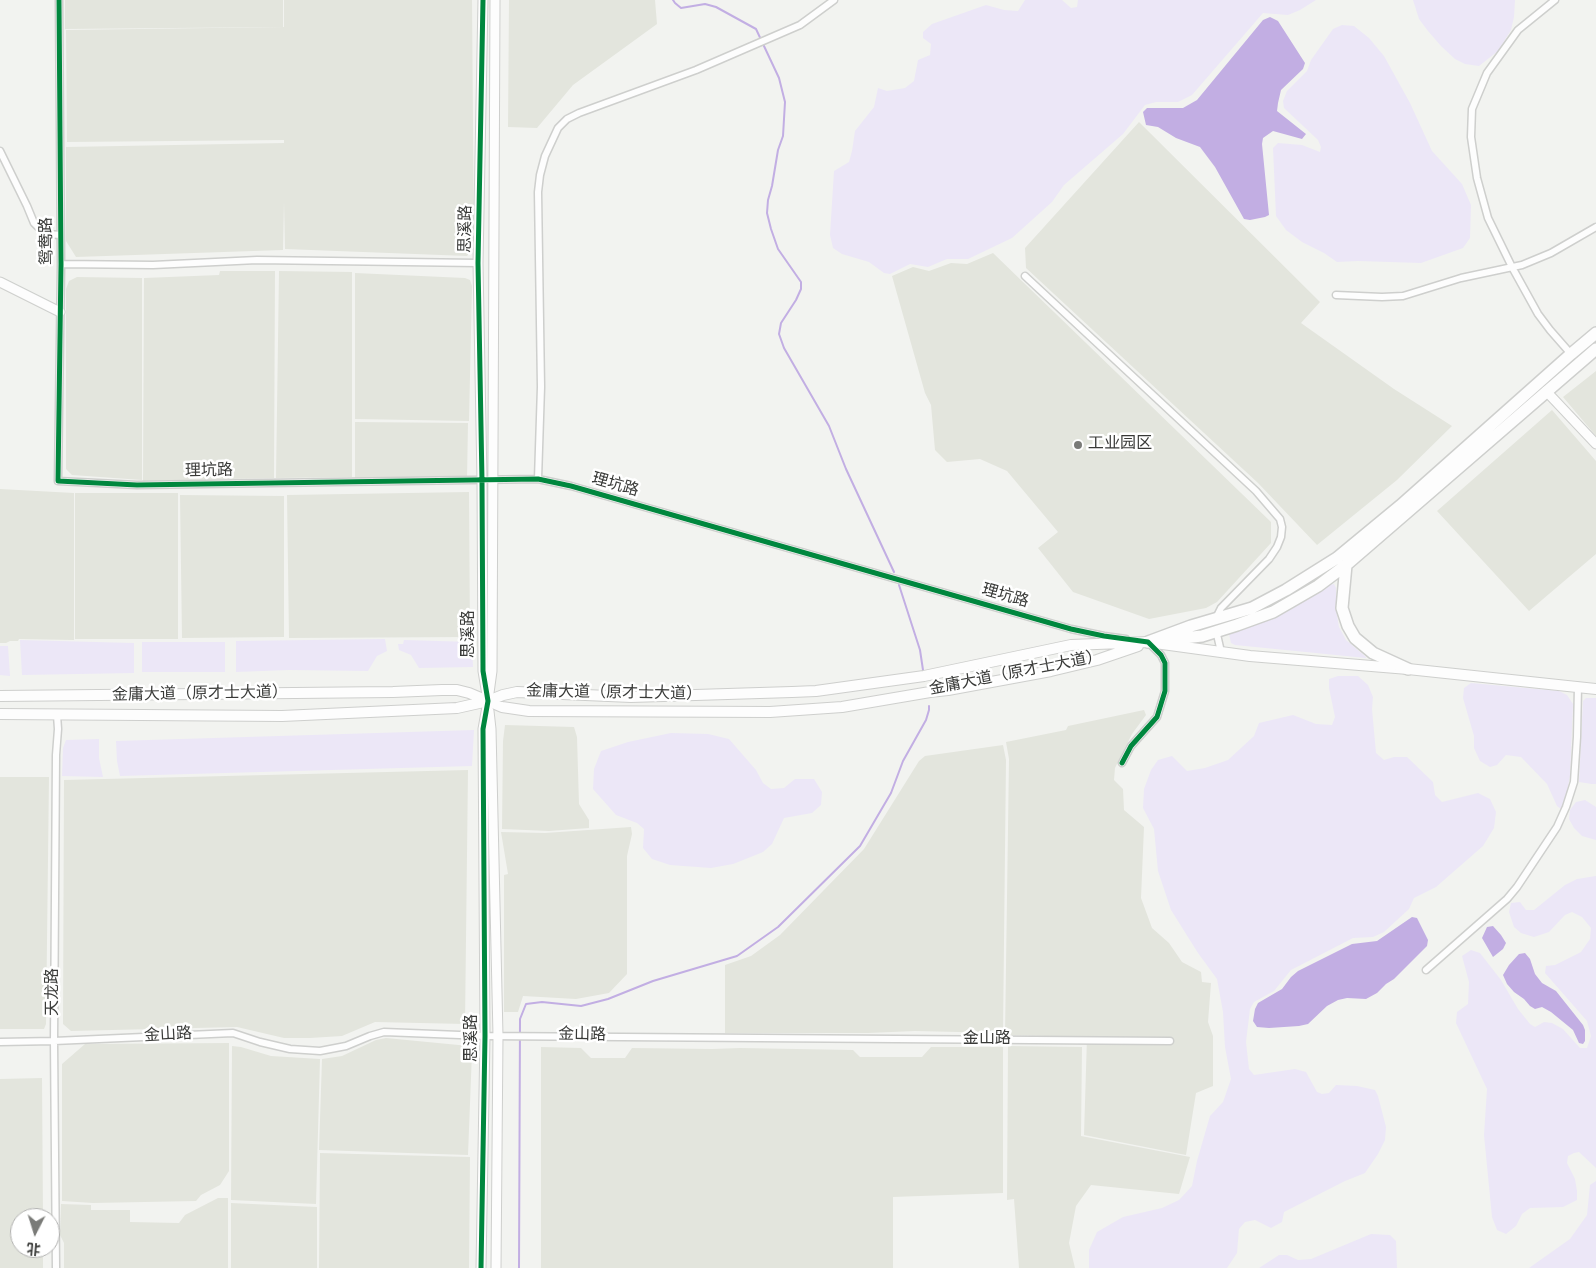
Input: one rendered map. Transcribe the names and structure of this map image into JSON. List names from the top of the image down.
{
  "streets": {
    "main road": ["金庸大道（原才士大道）"],
    "street": [
      "思溪路",
      "鸳鸯路",
      "理坑路",
      "天龙路",
      "金山路"
    ]
  },
  "crossings": [
    ["思溪路", "理坑路"],
    ["思溪路", "金庸大道（原才士大道）"],
    ["思溪路", "金山路"],
    ["鸳鸯路", "理坑路"],
    ["理坑路", "金庸大道（原才士大道）"],
    ["金庸大道（原才士大道）", "天龙路"],
    ["天龙路", "金山路"]
  ],
  "places": ["工业园区"],
  "north": "bottom"
}
